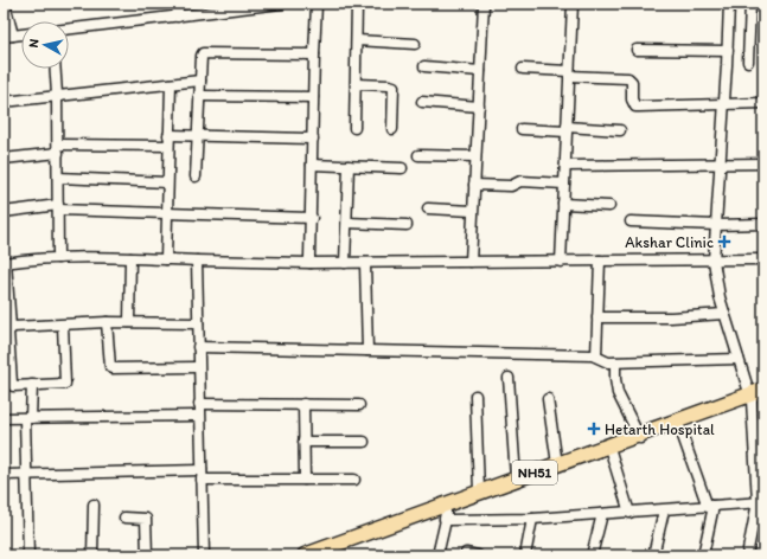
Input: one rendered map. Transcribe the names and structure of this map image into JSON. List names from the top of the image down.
{
  "streets": {
    "highway": ["NH51"]
  },
  "places": {
    "health": ["Akshar Clinic", "Hetarth Hospital"]
  },
  "north": "left"
}
